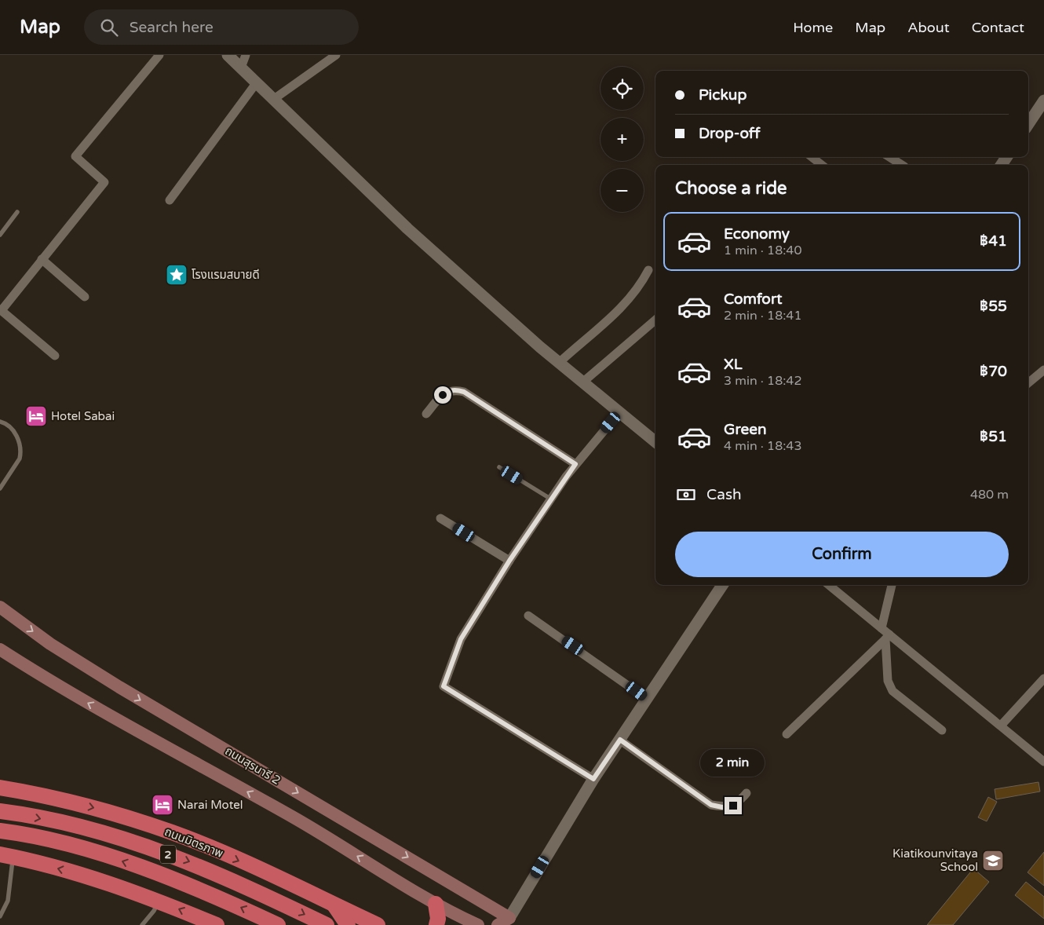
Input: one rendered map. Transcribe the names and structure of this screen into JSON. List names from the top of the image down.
{
  "streets": {
    "highway": ["ถนนมิตรภาพ", "2"],
    "main road": ["ถนนสุรนารี 2"]
  },
  "places": {
    "place": ["โรงแรมสบายดี"],
    "hotel": ["Hotel Sabai", "Narai Motel"],
    "school or university": ["Kiatikounvitaya School"]
  },
  "page": {
    "header": "Map",
    "search": "Search here",
    "nav": [
      "Home",
      "Map",
      "About",
      "Contact"
    ],
    "map_buttons": ["+", "−"],
    "banner": ["Pickup", "Drop-off"],
    "heading": "Choose a ride",
    "list": [
      {
        "name": "Economy",
        "note": "1 min · 18:40",
        "value": "฿41"
      },
      {
        "name": "Comfort",
        "note": "2 min · 18:41",
        "value": "฿55"
      },
      {
        "name": "XL",
        "note": "3 min · 18:42",
        "value": "฿70"
      },
      {
        "name": "Green",
        "note": "4 min · 18:43",
        "value": "฿51"
      }
    ],
    "pay": ["Cash", "480 m"],
    "buttons": "Confirm",
    "bubble": "2 min"
  }
}
